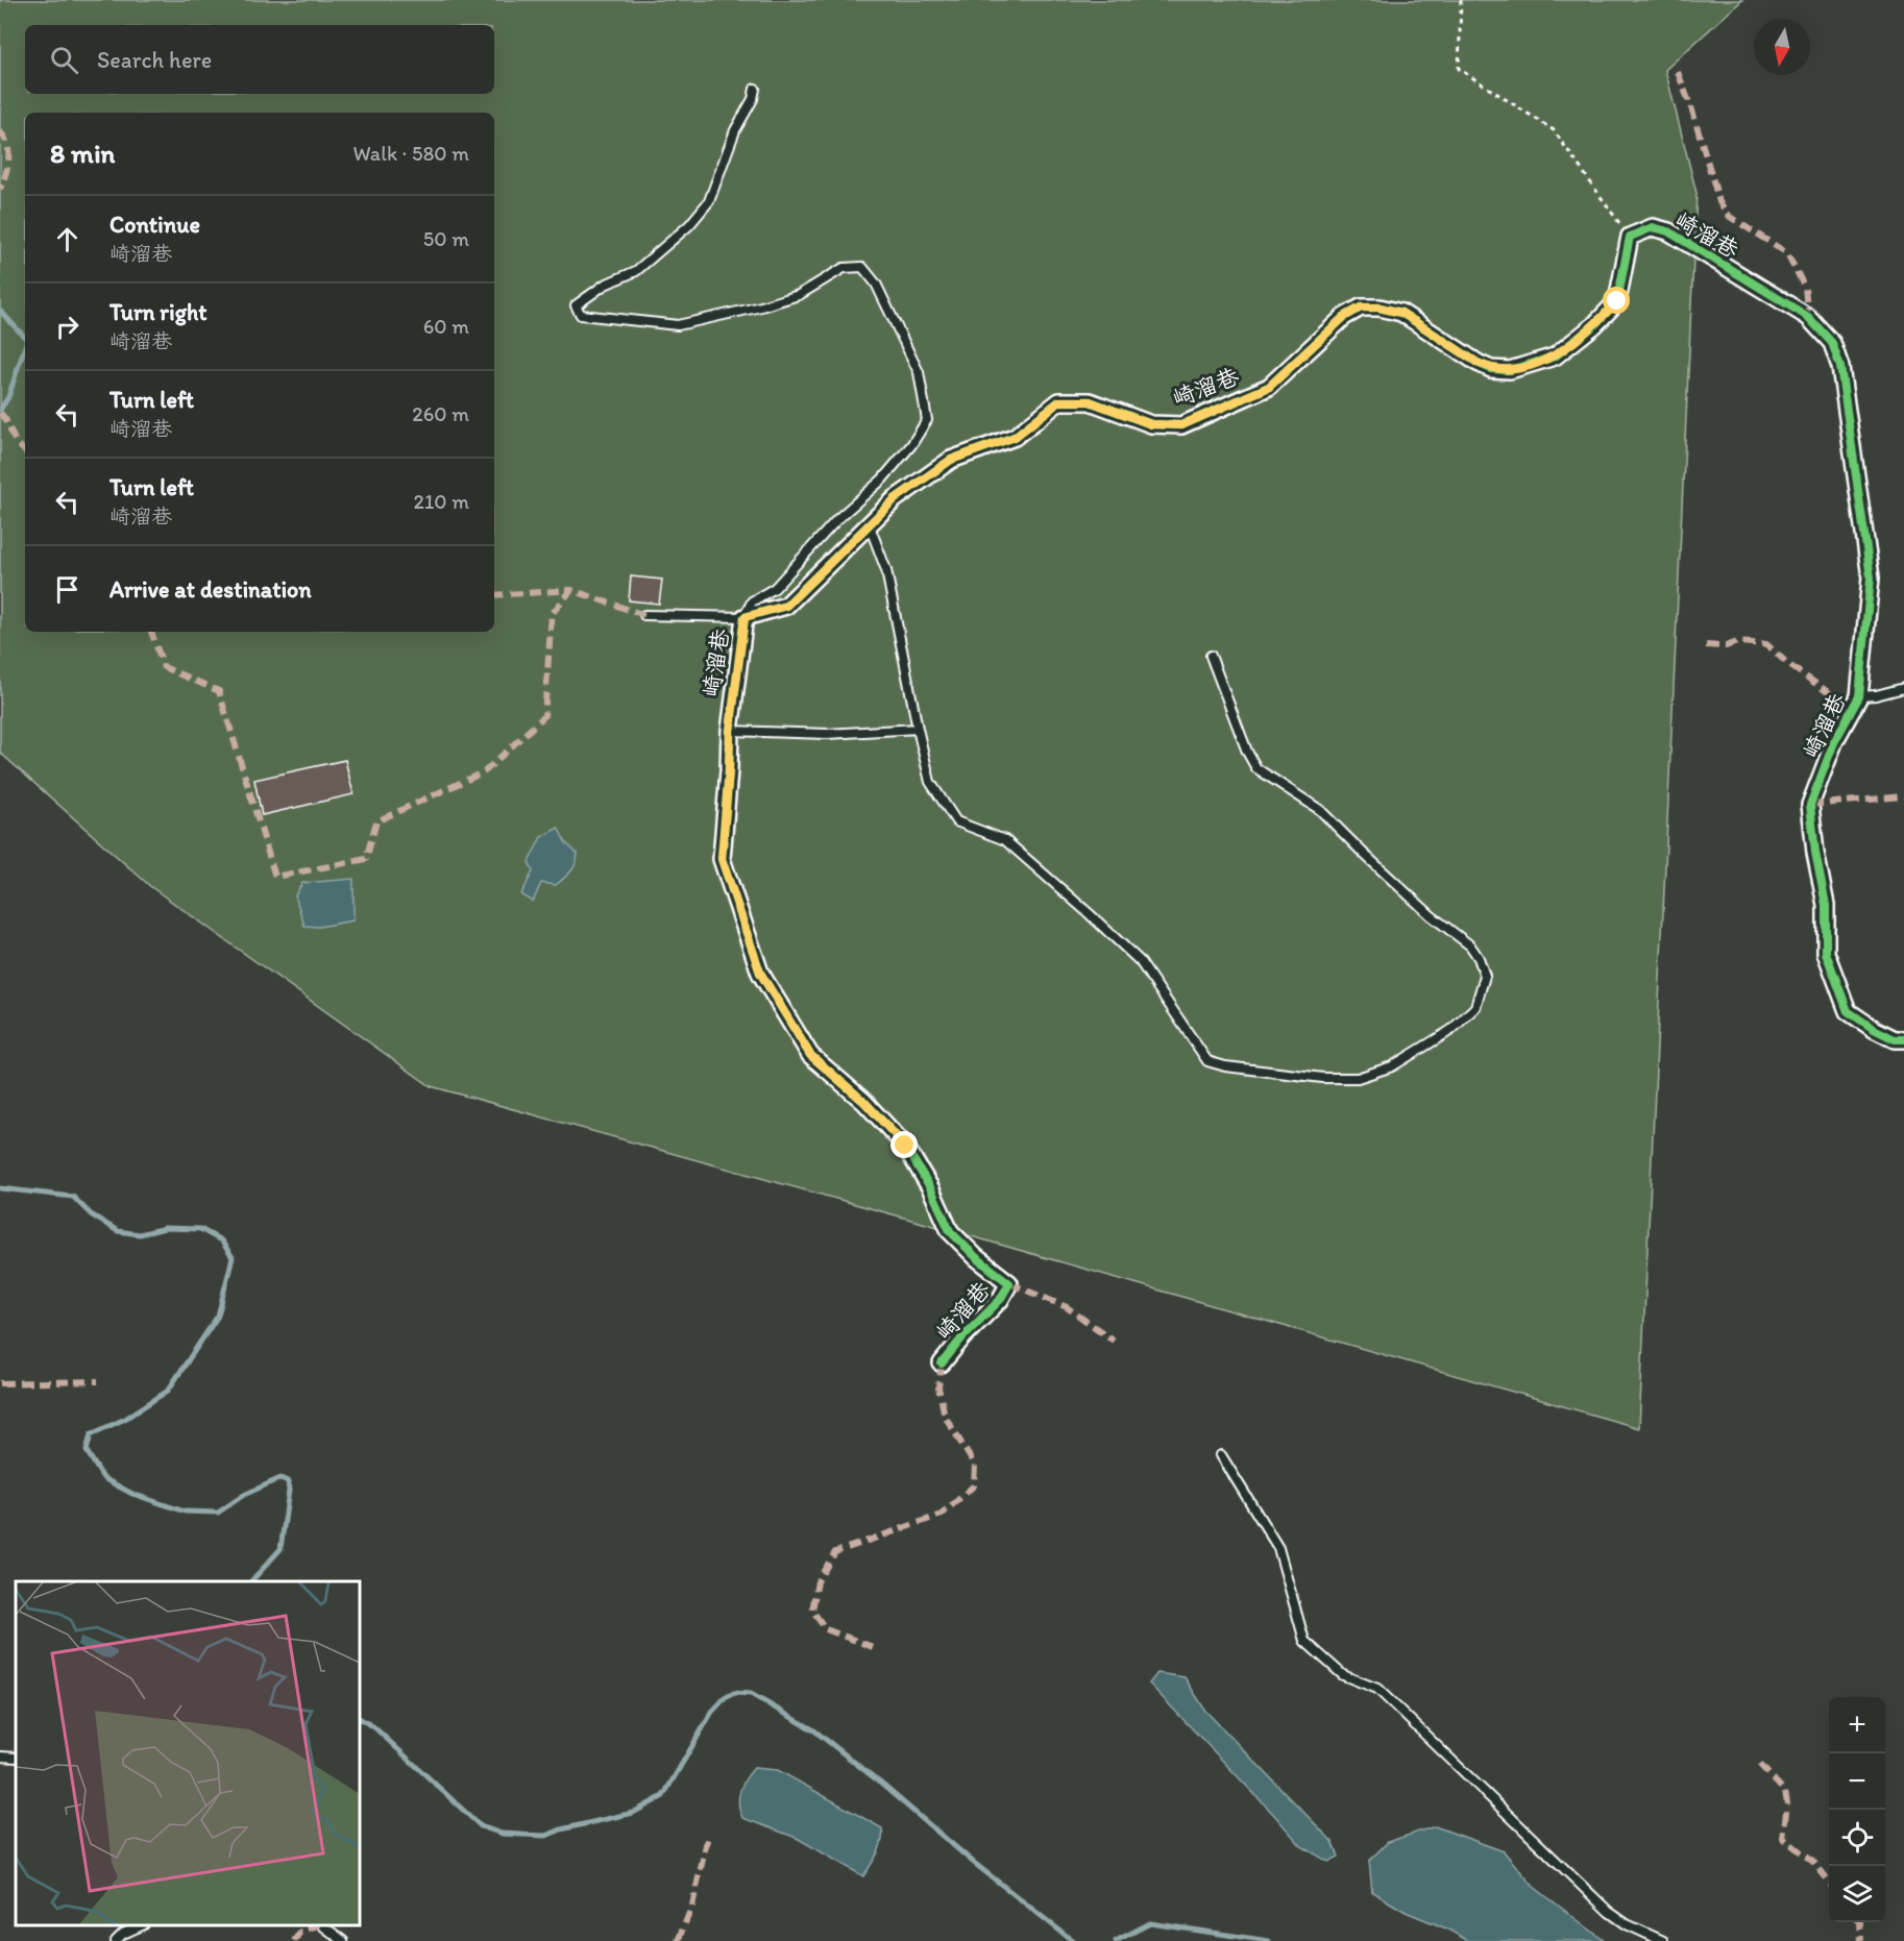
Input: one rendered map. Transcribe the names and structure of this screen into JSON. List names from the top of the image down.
{
  "streets": {
    "street": ["崎溜巷"]
  },
  "north": "bottom",
  "page": {
    "search": "Search here",
    "heading": ["8 min", "Walk · 580 m"],
    "list": [
      ["Continue", "崎溜巷", "50 m"],
      ["Turn right", "崎溜巷", "60 m"],
      ["Turn left", "崎溜巷", "260 m"],
      ["Turn left", "崎溜巷", "210 m"],
      "Arrive at destination"
    ],
    "map_buttons": ["+", "−"]
  }
}
